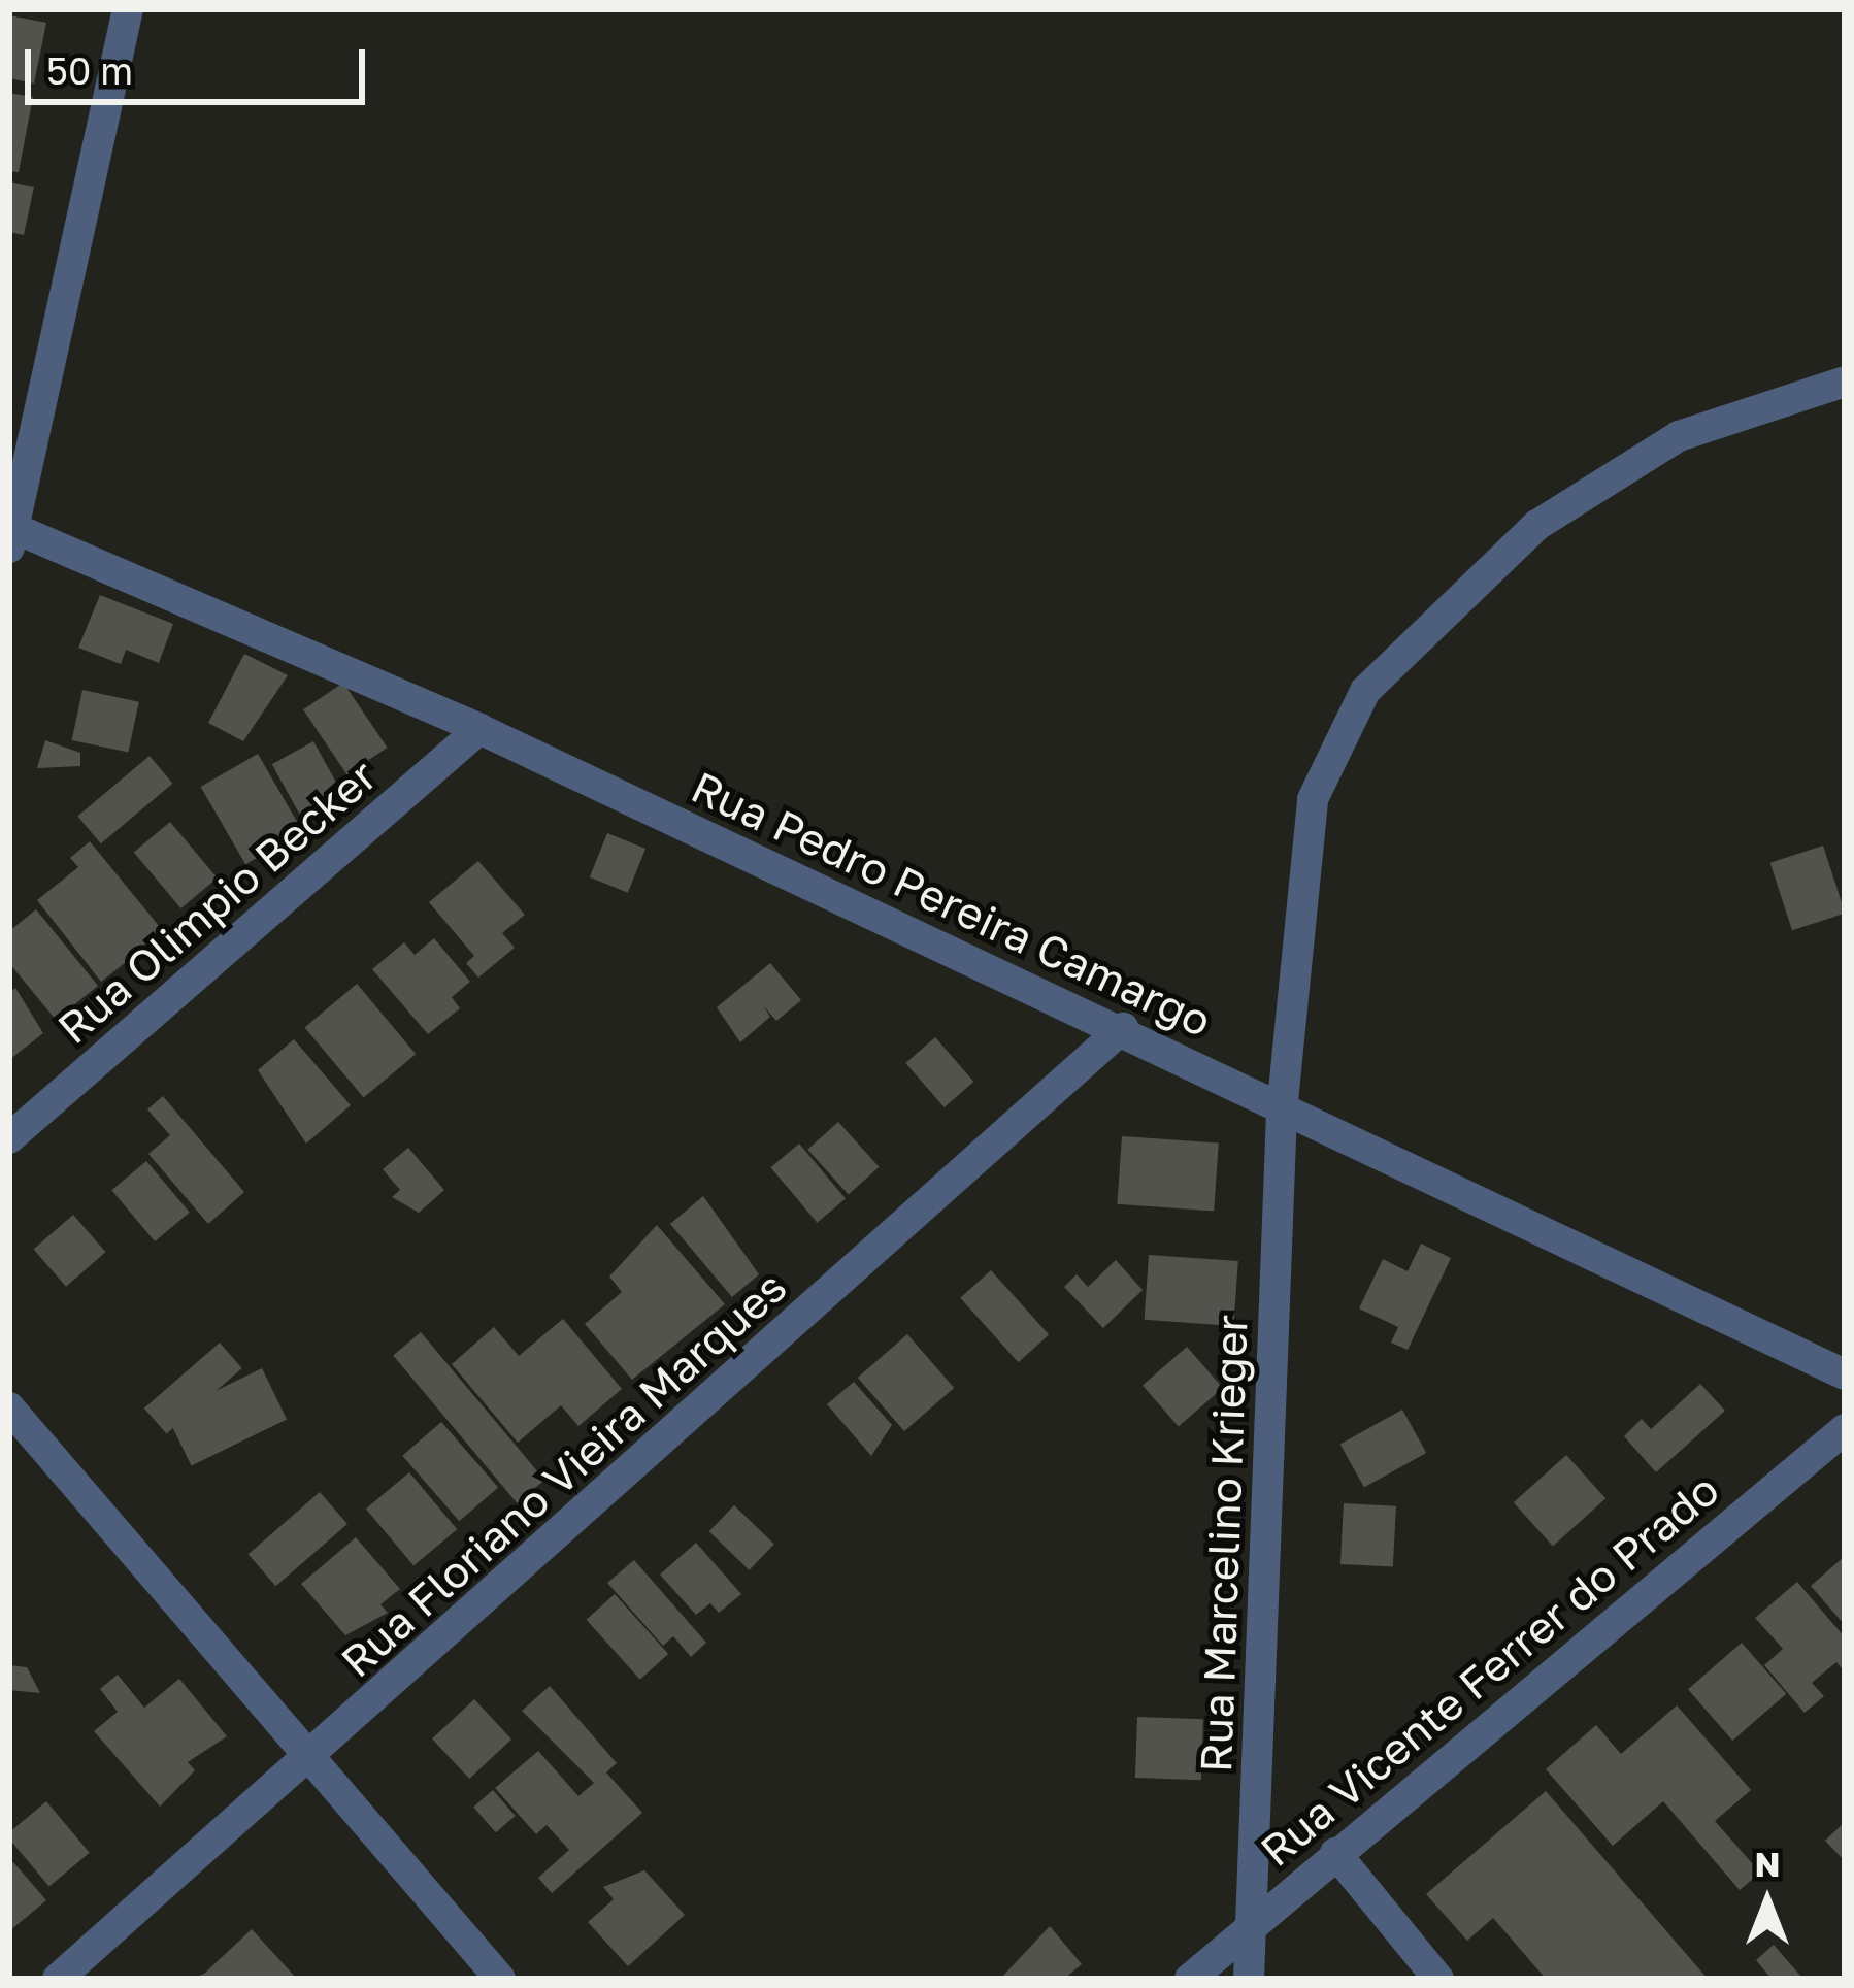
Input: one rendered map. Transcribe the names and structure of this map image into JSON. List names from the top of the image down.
{
  "streets": {
    "street": [
      "Rua Olimpio Becker",
      "Rua Pedro Pereira Camargo",
      "Rua Floriano Vieira Marques",
      "Rua Marcelino Krieger",
      "Rua Vicente Ferrer do Prado"
    ]
  },
  "crossings": [
    ["Rua Olimpio Becker", "Rua Pedro Pereira Camargo"],
    ["Rua Pedro Pereira Camargo", "Rua Floriano Vieira Marques"],
    ["Rua Pedro Pereira Camargo", "Rua Marcelino Krieger"],
    ["Rua Marcelino Krieger", "Rua Vicente Ferrer do Prado"]
  ],
  "scale_bar": "50 m",
  "north": "top"
}
